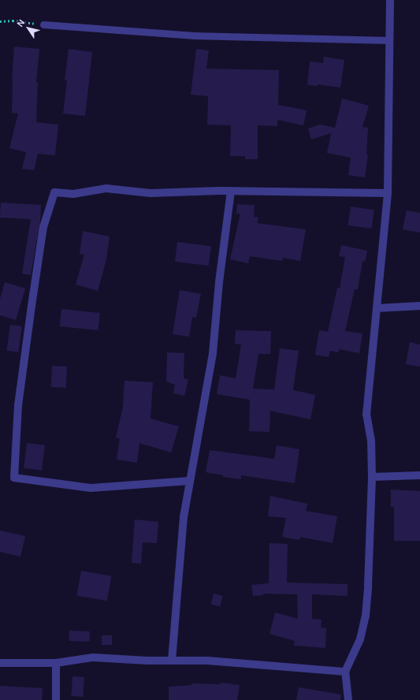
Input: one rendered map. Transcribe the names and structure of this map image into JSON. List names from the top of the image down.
{
  "north": "top left"
}
